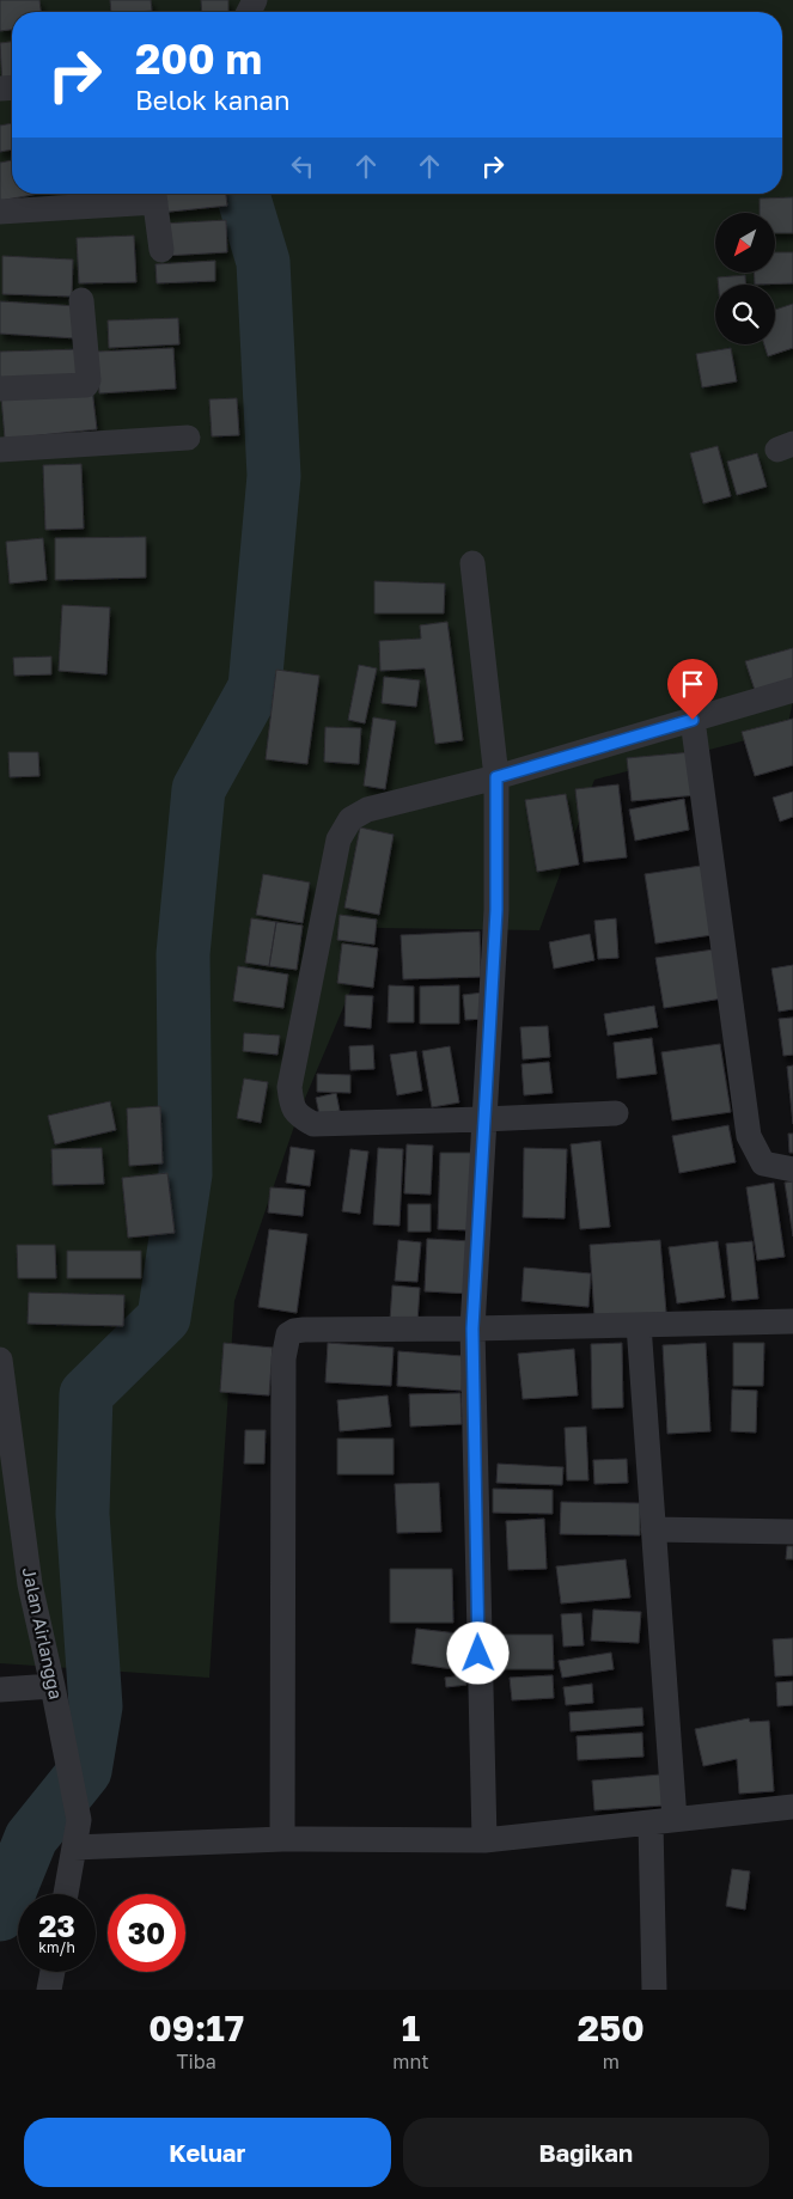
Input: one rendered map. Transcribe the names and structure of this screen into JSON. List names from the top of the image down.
{
  "streets": {
    "street": ["Jalan Airlangga"]
  },
  "north": "bottom left",
  "page": {
    "turn": ["200 m", "Belok kanan"],
    "speed": "23 km/h",
    "limit": "30",
    "eta": [
      "09:17",
      "Tiba",
      "1",
      "mnt",
      "250",
      "m"
    ],
    "buttons": ["Keluar", "Bagikan"]
  }
}
